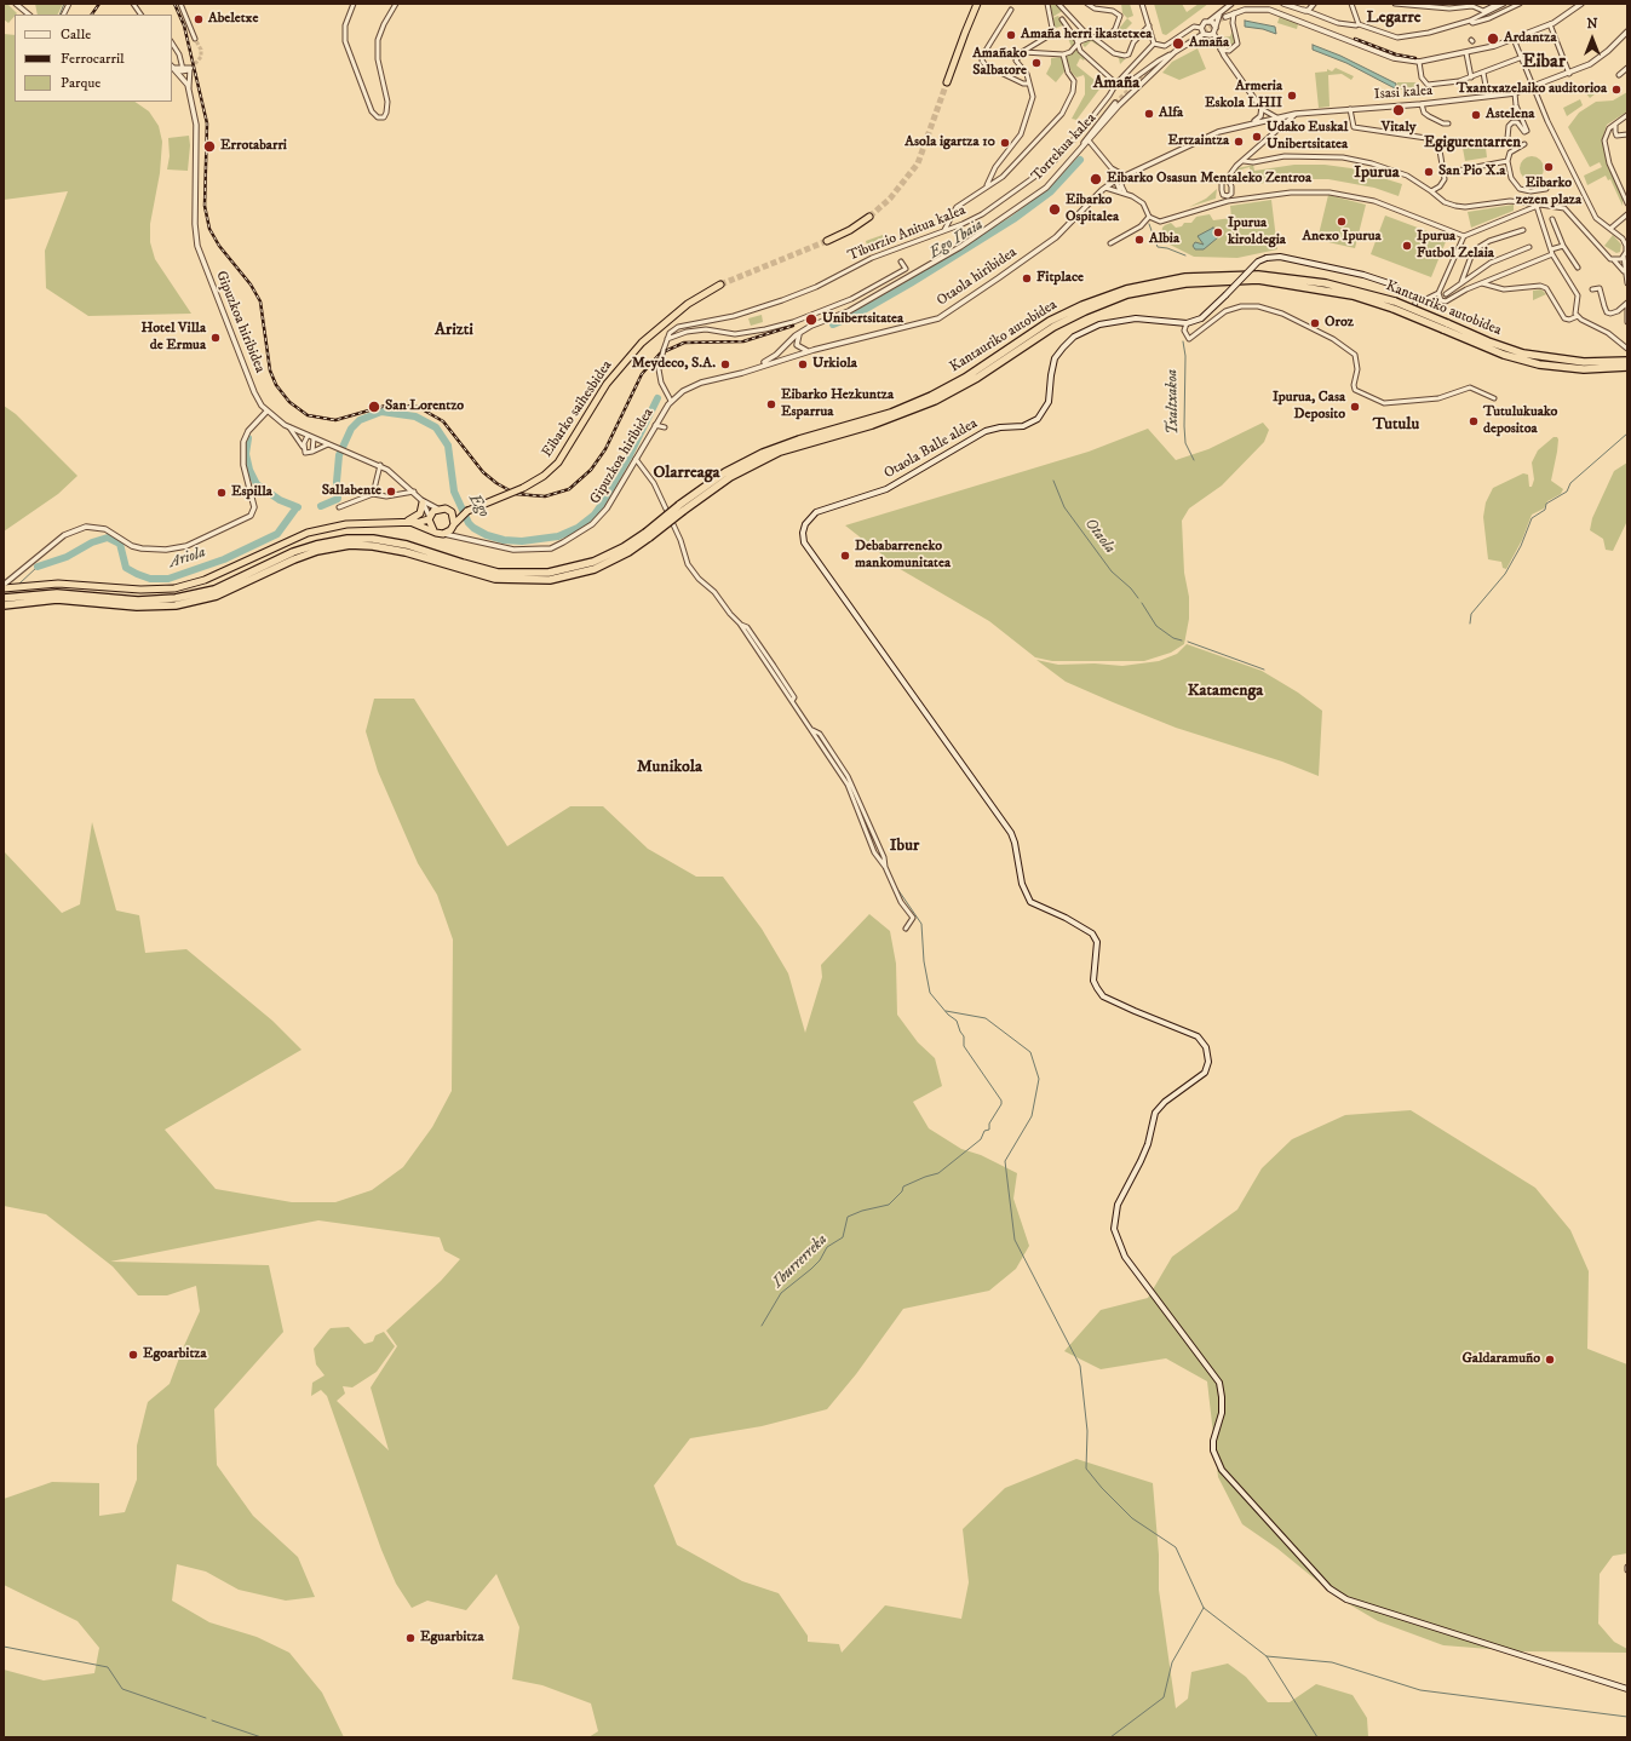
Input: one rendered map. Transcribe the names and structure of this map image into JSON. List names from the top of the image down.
{
  "streets": {
    "highway": ["Kantauriko autobidea", "Eibarko saihesbidea"],
    "main road": ["Otaola Balle aldea"],
    "street": [
      "Isasi kalea",
      "Torrekua kalea",
      "Tiburzio Anitua kalea",
      "Otaola hiribidea",
      "Gipuzkoa hiribidea"
    ]
  },
  "crossings": [
    ["Isasi kalea", "Otaola hiribidea"],
    ["Torrekua kalea", "Otaola hiribidea"],
    ["Otaola hiribidea", "Gipuzkoa hiribidea"],
    ["Gipuzkoa hiribidea", "Eibarko saihesbidea"]
  ],
  "districts": [
    "Legarre",
    "Eibar",
    "Amaña",
    "Egigurentarren",
    "Ipurua",
    "Arizti",
    "Tutulu",
    "Olarreaga",
    "Katamenga",
    "Munikola",
    "Ibur"
  ],
  "water": [
    "Ego Ibaia",
    "Txaltxakoa",
    "Ego",
    "Otaola",
    "Ariola",
    "Iburrerreka"
  ],
  "places": [
    "Abeletxe",
    "Amaña herri ikastetxea",
    "Ardantza",
    "Amaña",
    "Amañako Salbatore",
    "Txantxazelaiko auditorioa",
    "Armeria Eskola LHII",
    "Vitaly",
    "Alfa",
    "Astelena",
    "Udako Euskal Unibertsitatea",
    "Ertzaintza",
    "Asola igartza 10",
    "Errotabarri",
    "Eibarko zezen plaza",
    "San Pio X.a",
    "Eibarko Osasun Mentaleko Zentroa",
    "Eibarko Ospitalea",
    "Anexo Ipurua",
    "Ipurua kiroldegia",
    "Albia",
    "Ipurua Futbol Zelaia",
    "Fitplace",
    "Unibertsitatea",
    "Oroz",
    "Hotel Villa de Ermua",
    "Meydeco, S.A.",
    "Urkiola",
    "Eibarko Hezkuntza Esparrua",
    "San Lorentzo",
    "Ipurua, Casa Deposito",
    "Tutulukuako depositoa",
    "Sallabente",
    "Espilla",
    "Debabarreneko mankomunitatea",
    "Egoarbitza",
    "Galdaramuño",
    "Eguarbitza"
  ],
  "legend": ["Calle", "Ferrocarril", "Parque"],
  "north": "top"
}
